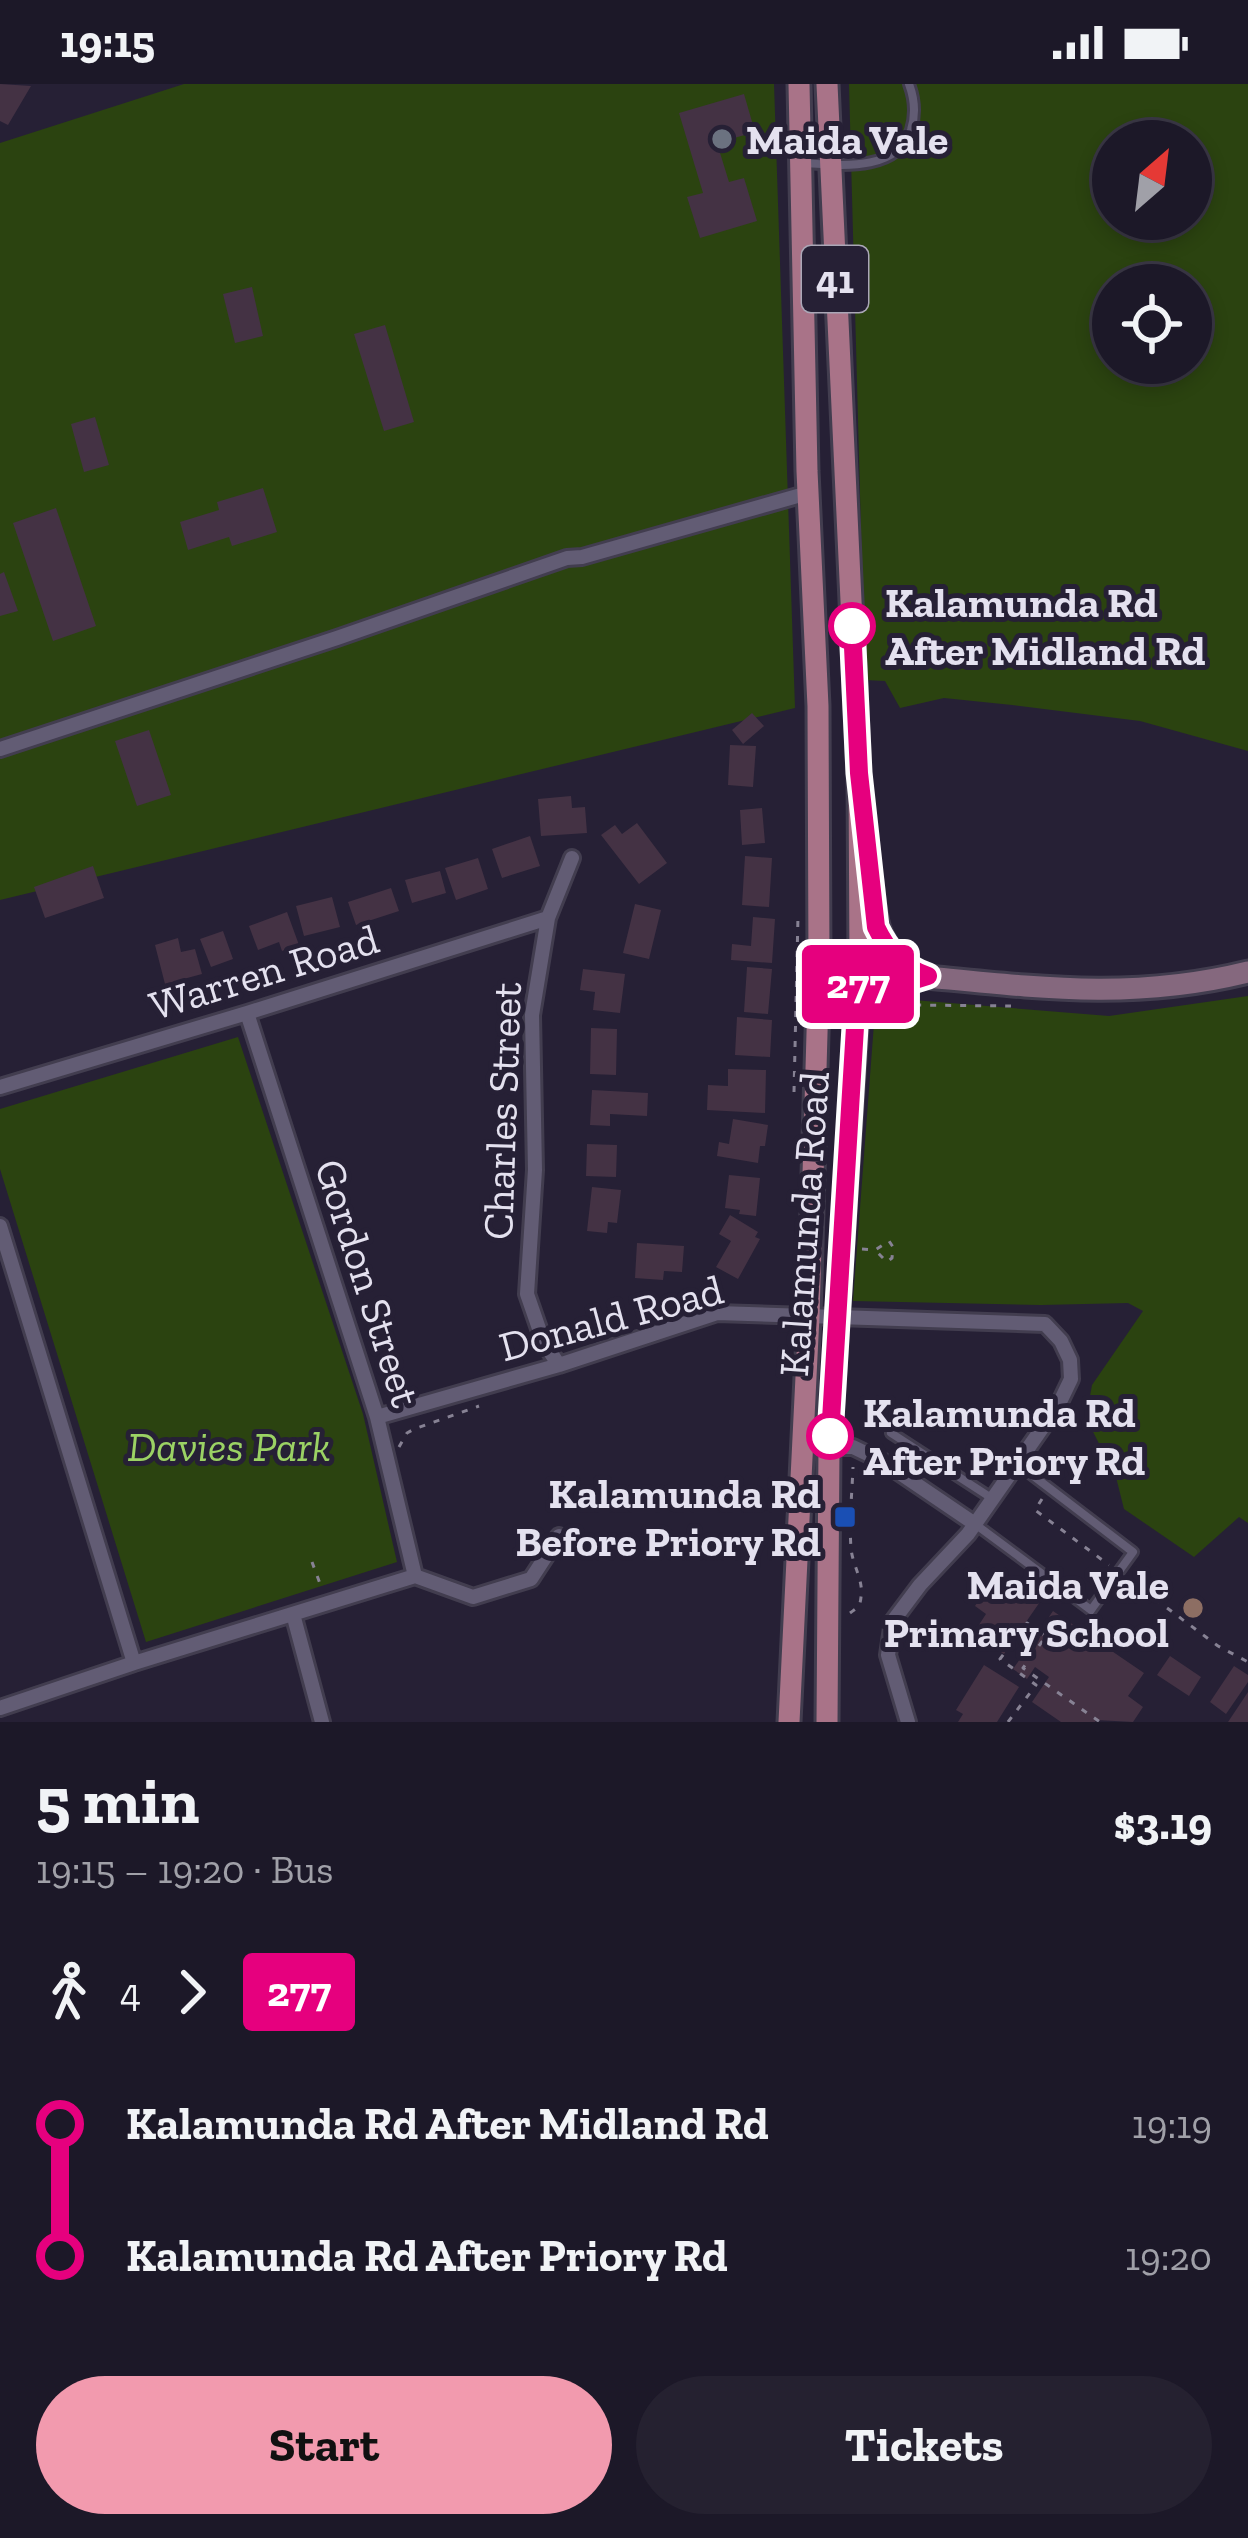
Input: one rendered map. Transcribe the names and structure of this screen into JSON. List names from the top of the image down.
{
  "streets": {
    "main road": ["41", "Kalamunda Road"],
    "street": [
      "Warren Road",
      "Charles Street",
      "Gordon Street",
      "Donald Road"
    ]
  },
  "crossings": [
    ["Warren Road", "Charles Street"],
    ["Warren Road", "Gordon Street"],
    ["Charles Street", "Donald Road"],
    ["Kalamunda Road", "Donald Road"],
    ["Gordon Street", "Donald Road"]
  ],
  "parks": ["Davies Park"],
  "places": {
    "other": [
      "Maida Vale",
      "Kalamunda Rd After Midland Rd",
      "Kalamunda Rd After Priory Rd",
      "Maida Vale Primary School"
    ],
    "transit": ["Kalamunda Rd Before Priory Rd"]
  },
  "lines": ["bus line 277"],
  "north": "top right",
  "page": {
    "status": "19:15",
    "on_map": "277",
    "heading": ["5 min", "19:15 – 19:20 · Bus", "$3.19"],
    "legs": ["4", "277"],
    "list": [
      {
        "name": "Kalamunda Rd After Midland Rd",
        "value": "19:19"
      },
      {
        "name": "Kalamunda Rd After Priory Rd",
        "value": "19:20"
      }
    ],
    "buttons": ["Start", "Tickets"]
  }
}
